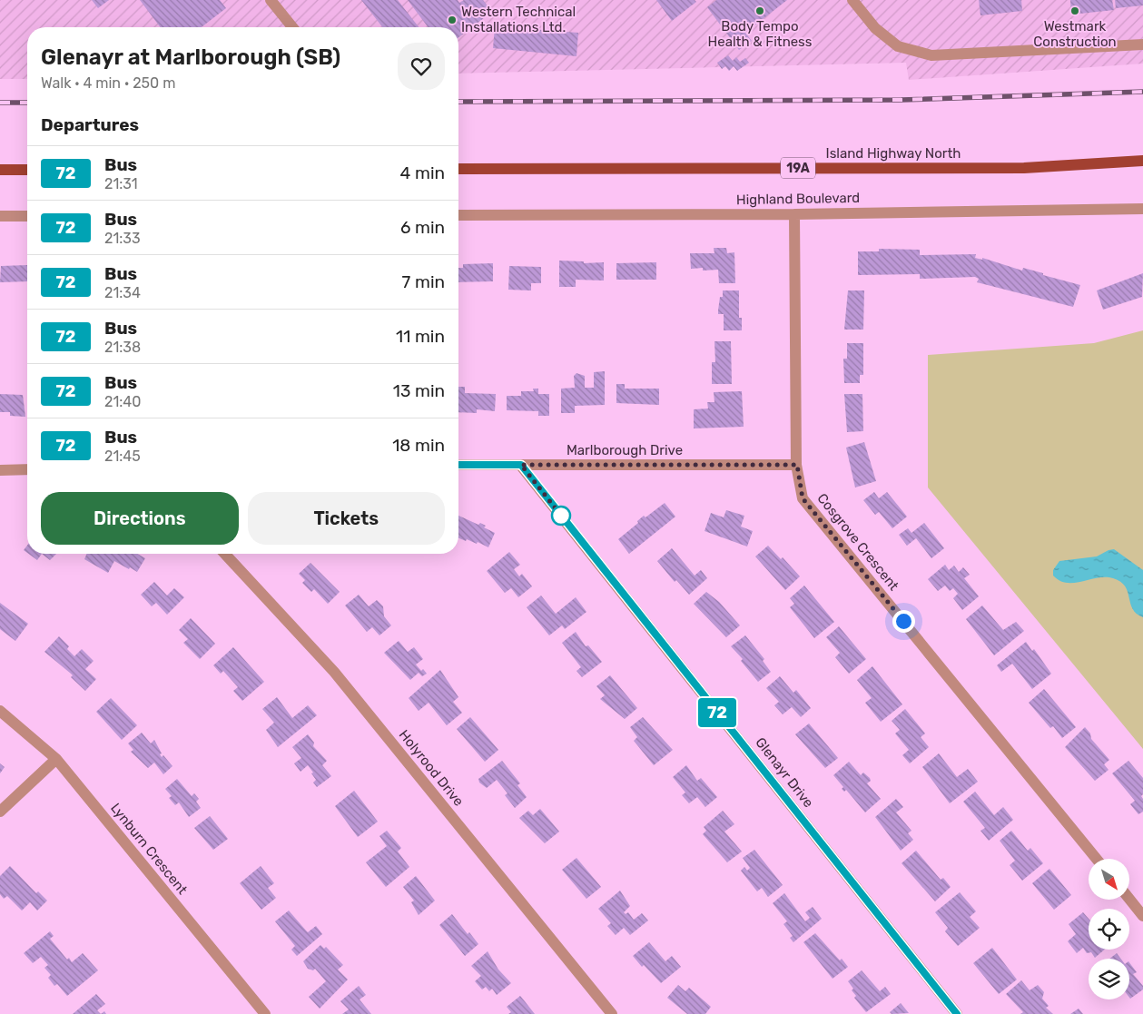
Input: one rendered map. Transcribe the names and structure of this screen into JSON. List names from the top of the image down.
{
  "streets": {
    "main road": ["Island Highway North", "19A"],
    "street": [
      "Highland Boulevard",
      "Marlborough Drive",
      "Cosgrove Crescent",
      "Holyrood Drive",
      "Glenayr Drive",
      "Lynburn Crescent"
    ]
  },
  "crossings": [
    ["Highland Boulevard", "Cosgrove Crescent"],
    ["Marlborough Drive", "Cosgrove Crescent"],
    ["Marlborough Drive", "Glenayr Drive"]
  ],
  "places": ["Body Tempo Health & Fitness", "Westmark Construction", "Western Technical Installations Ltd."],
  "lines": ["bus line 72"],
  "north": "bottom right",
  "page": {
    "on_map": "72",
    "heading": [
      ["Glenayr at Marlborough (SB)", "Walk · 4 min · 250 m"],
      "Departures"
    ],
    "list": [
      {
        "mark": "72",
        "name": "Bus",
        "note": "21:31",
        "value": "4 min"
      },
      {
        "mark": "72",
        "name": "Bus",
        "note": "21:33",
        "value": "6 min"
      },
      {
        "mark": "72",
        "name": "Bus",
        "note": "21:34",
        "value": "7 min"
      },
      {
        "mark": "72",
        "name": "Bus",
        "note": "21:38",
        "value": "11 min"
      },
      {
        "mark": "72",
        "name": "Bus",
        "note": "21:40",
        "value": "13 min"
      },
      {
        "mark": "72",
        "name": "Bus",
        "note": "21:45",
        "value": "18 min"
      }
    ],
    "buttons": ["Directions", "Tickets"]
  }
}
